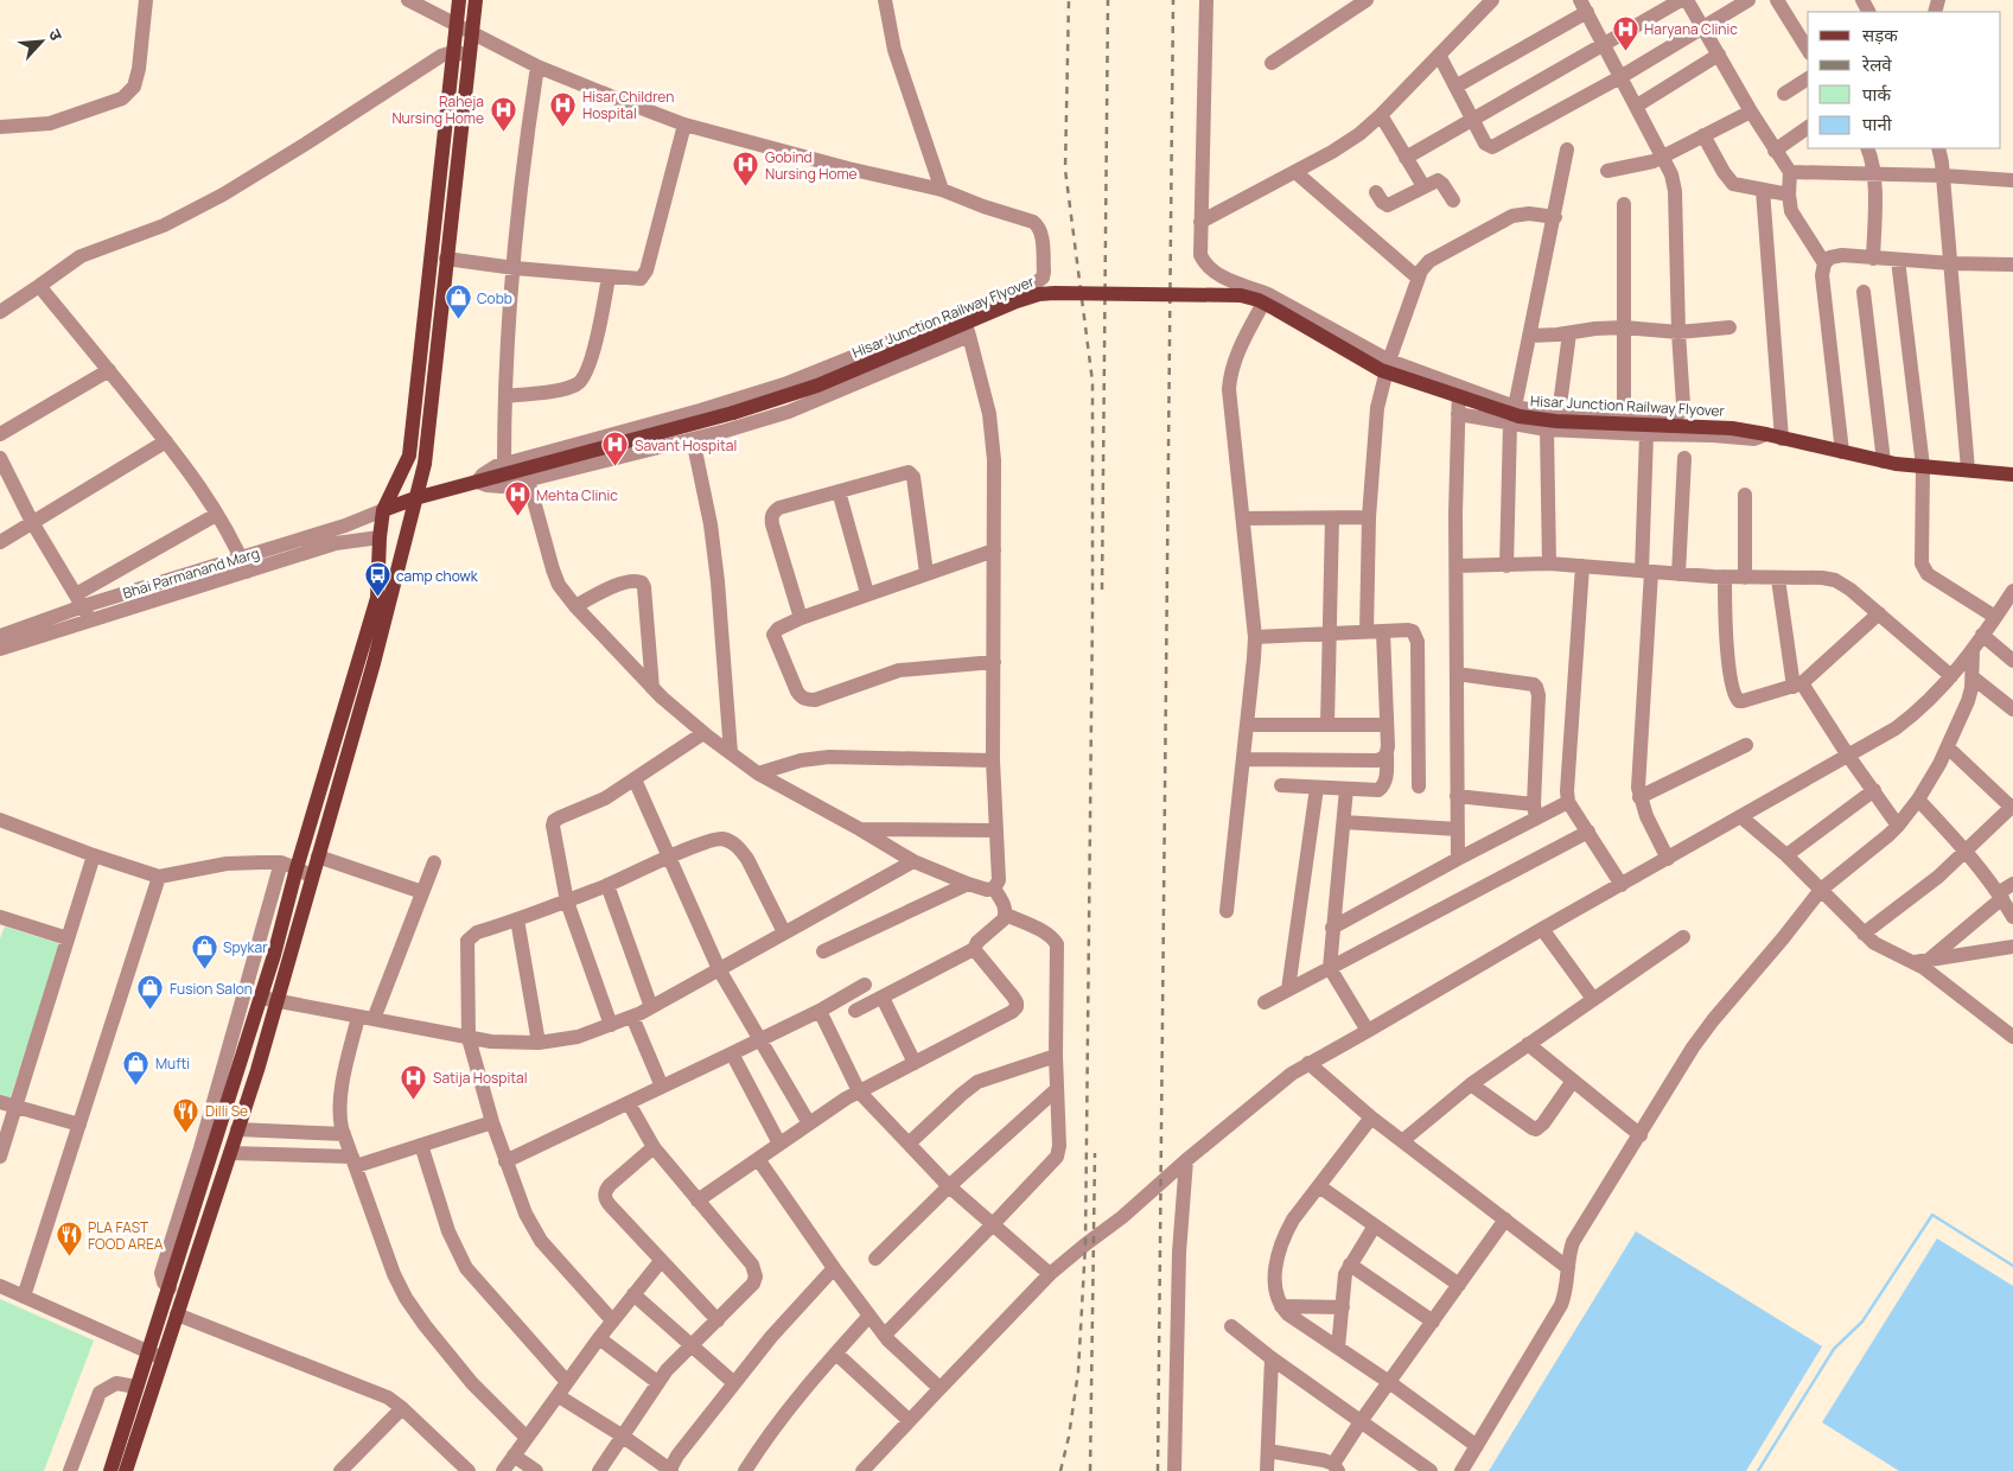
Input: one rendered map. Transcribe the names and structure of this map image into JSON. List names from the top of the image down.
{
  "streets": {
    "main road": ["Hisar Junction Railway Flyover"],
    "street": ["Bhai Parmanand Marg"]
  },
  "crossings": [
    ["Hisar Junction Railway Flyover", "Bhai Parmanand Marg"]
  ],
  "places": {
    "hospital": [
      "Haryana Clinic",
      "Hisar Children Hospital",
      "Raheja Nursing Home",
      "Gobind Nursing Home",
      "Savant Hospital",
      "Mehta Clinic",
      "Satija Hospital"
    ],
    "shop": [
      "Cobb",
      "Spykar",
      "Fusion Salon",
      "Mufti"
    ],
    "bus stop": ["camp chowk"],
    "restaurant": ["Dilli Se", "PLA FAST FOOD AREA"]
  },
  "legend": [
    "सड़क",
    "रेलवे",
    "पार्क",
    "पानी"
  ],
  "north": "top right"
}
